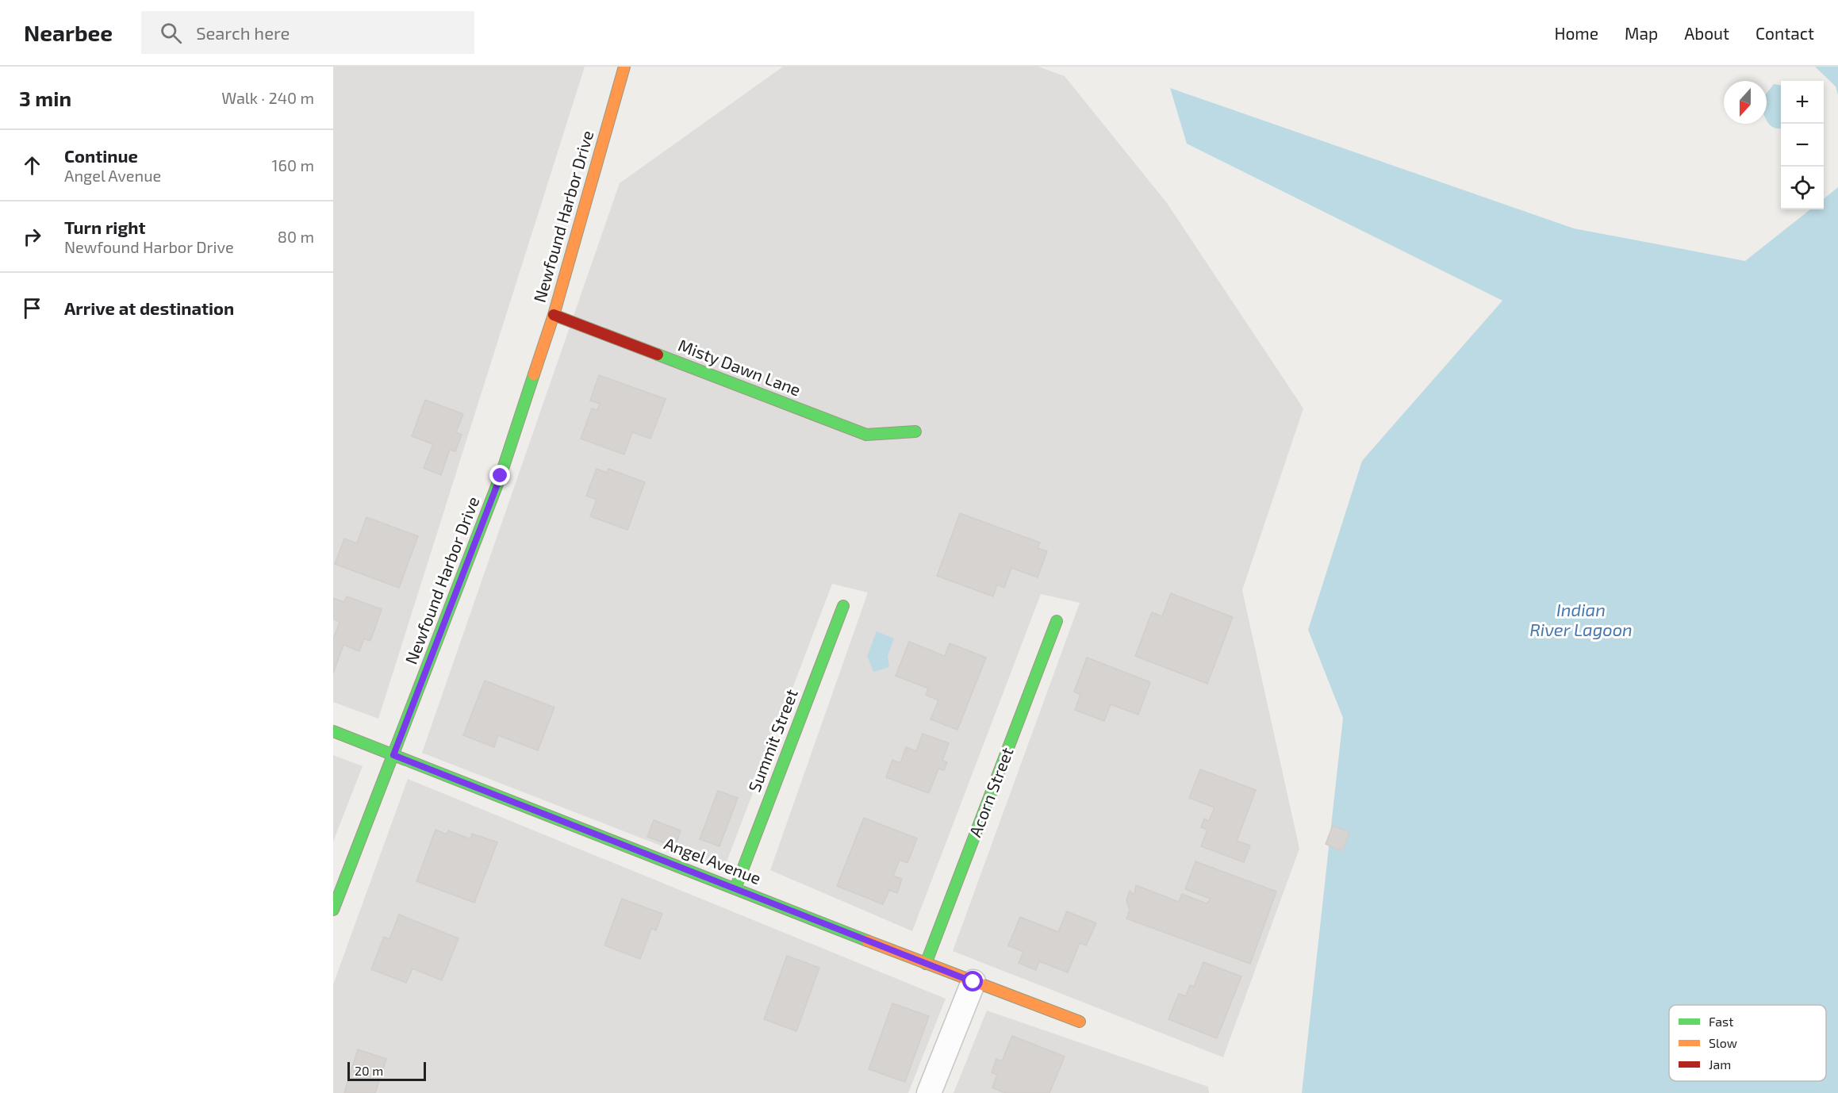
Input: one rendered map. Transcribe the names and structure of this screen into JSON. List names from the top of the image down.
{
  "streets": {
    "street": [
      "Newfound Harbor Drive",
      "Misty Dawn Lane",
      "Summit Street",
      "Acorn Street",
      "Angel Avenue"
    ]
  },
  "crossings": [
    ["Newfound Harbor Drive", "Misty Dawn Lane"],
    ["Newfound Harbor Drive", "Angel Avenue"],
    ["Summit Street", "Angel Avenue"],
    ["Acorn Street", "Angel Avenue"]
  ],
  "water": ["Indian River Lagoon"],
  "legend": ["Fast", "Slow", "Jam"],
  "scale_bar": "20 m",
  "north": "bottom",
  "page": {
    "header": "Nearbee",
    "search": "Search here",
    "nav": [
      "Home",
      "Map",
      "About",
      "Contact"
    ],
    "heading": ["3 min", "Walk · 240 m"],
    "map_buttons": ["+", "−"],
    "list": [
      ["Continue", "Angel Avenue", "160 m"],
      ["Turn right", "Newfound Harbor Drive", "80 m"],
      "Arrive at destination"
    ],
    "scale": "20 m"
  }
}
